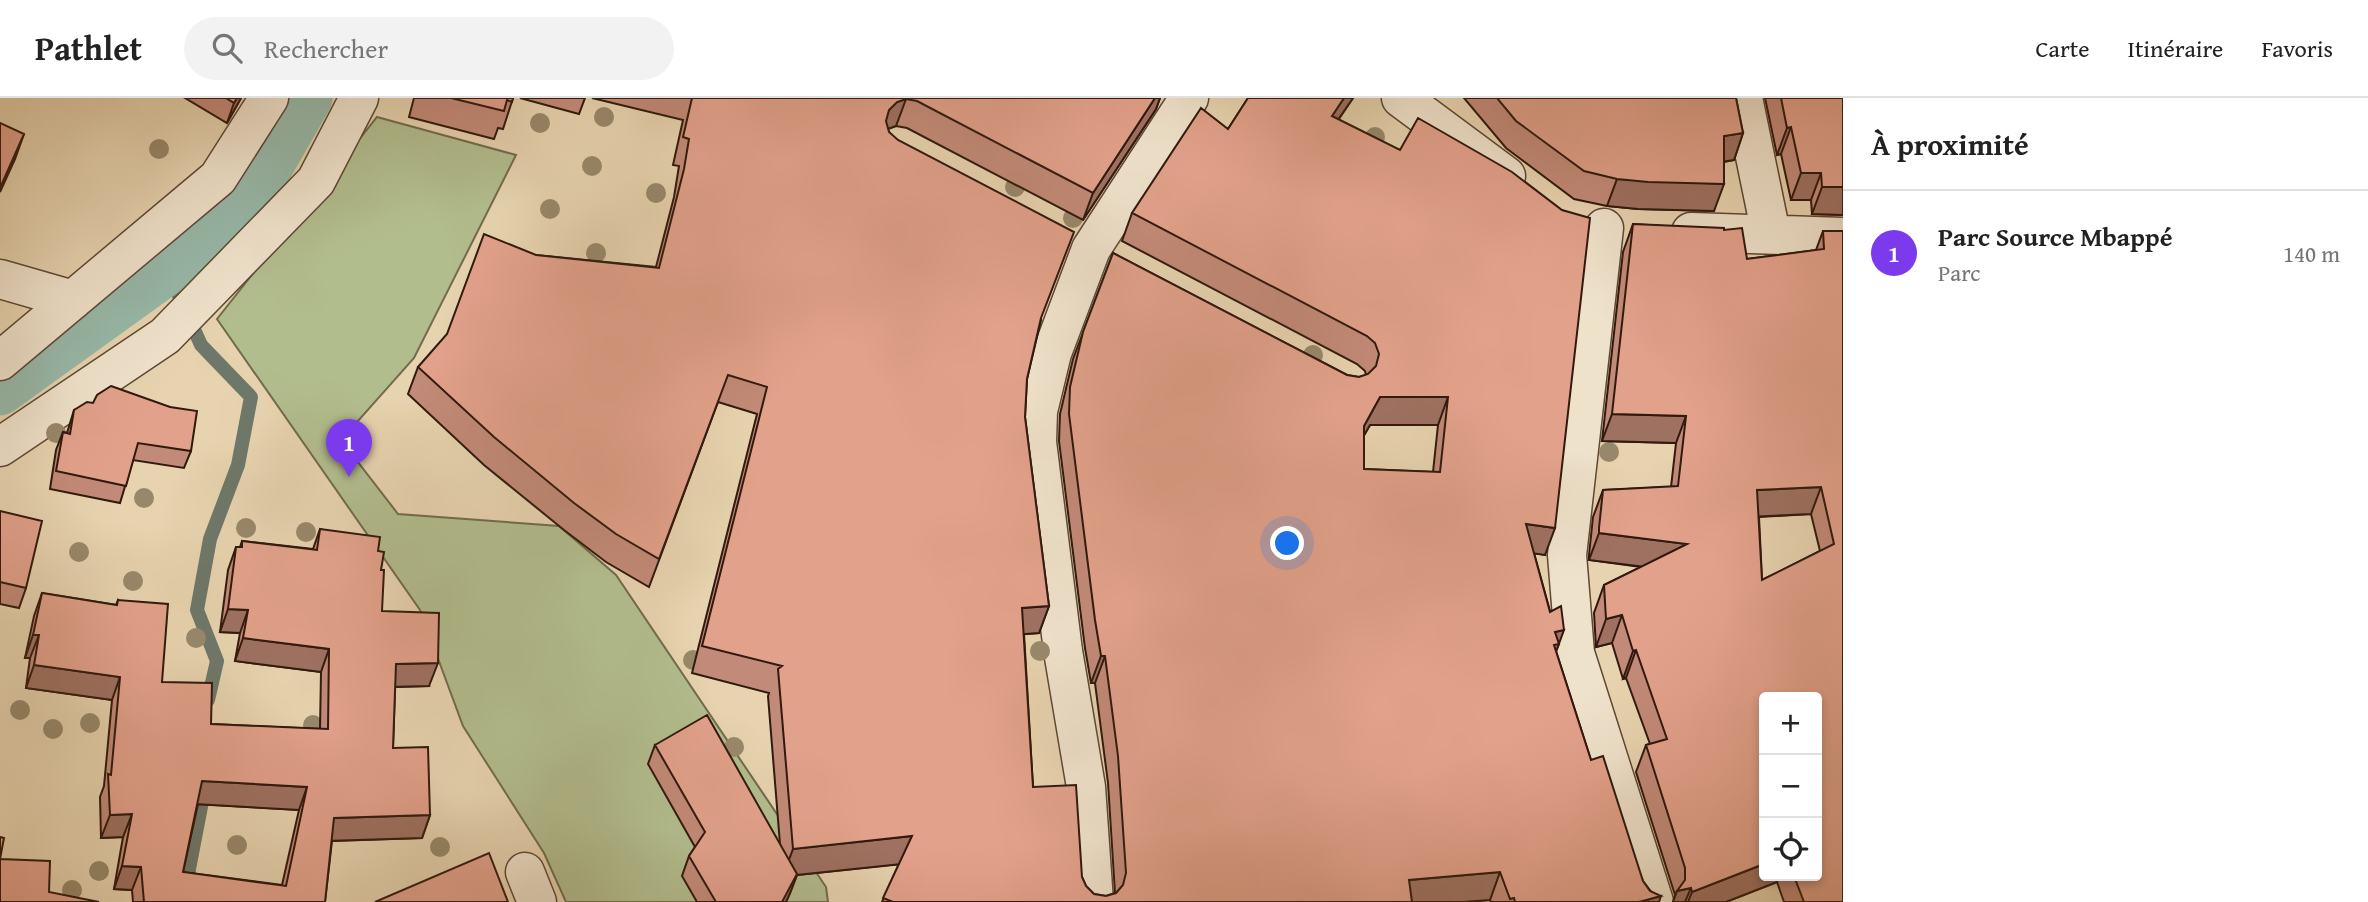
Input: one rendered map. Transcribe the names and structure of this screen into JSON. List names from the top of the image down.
{
  "page": {
    "header": "Pathlet",
    "search": "Rechercher",
    "nav": ["Carte", "Itinéraire", "Favoris"],
    "heading": "À proximité",
    "list": [
      {
        "mark": "1",
        "name": "Parc Source Mbappé",
        "note": "Parc",
        "value": "140 m"
      }
    ],
    "pins": "1",
    "map_buttons": ["+", "−"]
  }
}
